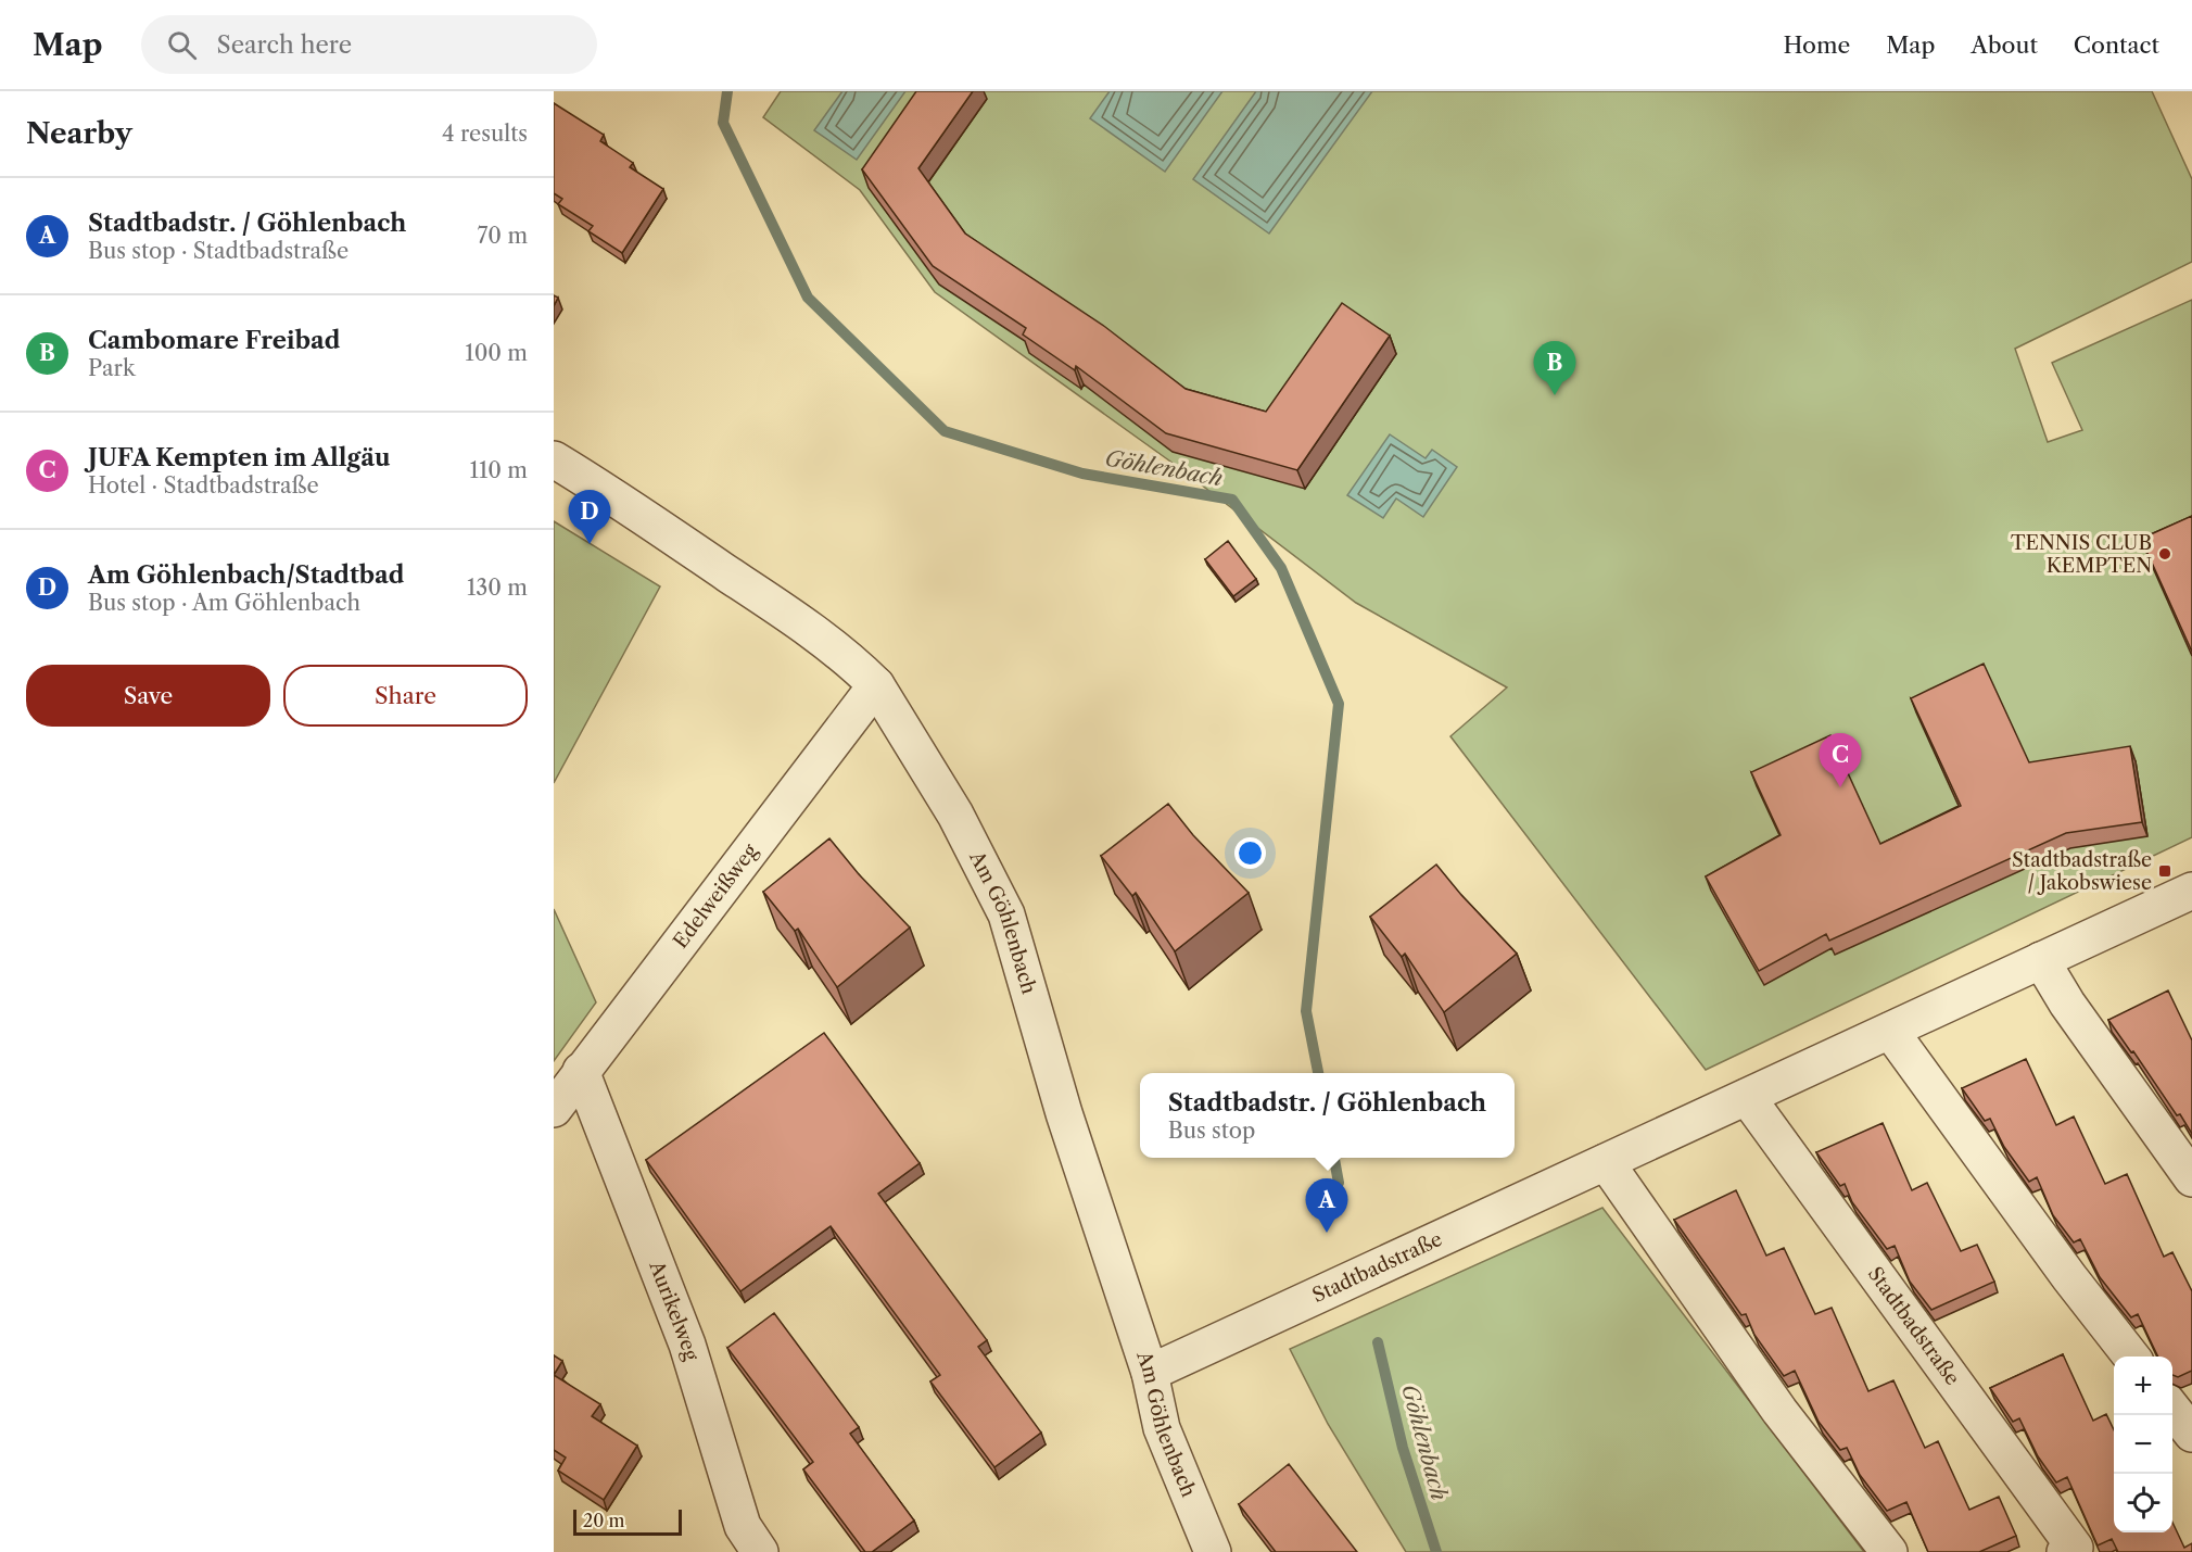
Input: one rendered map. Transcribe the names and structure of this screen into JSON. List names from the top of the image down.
{
  "streets": {
    "street": [
      "Edelweißweg",
      "Am Göhlenbach",
      "Stadtbadstraße",
      "Aurikelweg"
    ]
  },
  "crossings": [
    ["Edelweißweg", "Am Göhlenbach"],
    ["Edelweißweg", "Aurikelweg"],
    ["Am Göhlenbach", "Stadtbadstraße"]
  ],
  "water": ["Göhlenbach"],
  "places": {
    "other": ["TENNIS CLUB KEMPTEN"],
    "transit": ["Stadtbadstraße / Jakobswiese"]
  },
  "scale_bar": "20 m",
  "page": {
    "header": "Map",
    "search": "Search here",
    "nav": [
      "Home",
      "Map",
      "About",
      "Contact"
    ],
    "heading": ["Nearby", "4 results"],
    "list": [
      {
        "mark": "A",
        "name": "Stadtbadstr. / Göhlenbach",
        "note": "Bus stop · Stadtbadstraße",
        "value": "70 m"
      },
      {
        "mark": "B",
        "name": "Cambomare Freibad",
        "note": "Park",
        "value": "100 m"
      },
      {
        "mark": "C",
        "name": "JUFA Kempten im Allgäu",
        "note": "Hotel · Stadtbadstraße",
        "value": "110 m"
      },
      {
        "mark": "D",
        "name": "Am Göhlenbach/Stadtbad",
        "note": "Bus stop · Am Göhlenbach",
        "value": "130 m"
      }
    ],
    "pins": [
      "B",
      "D",
      "C",
      "A"
    ],
    "buttons": ["Save", "Share"],
    "popup": ["Stadtbadstr. / Göhlenbach", "Bus stop"],
    "map_buttons": ["+", "−"],
    "scale": "20 m"
  }
}
